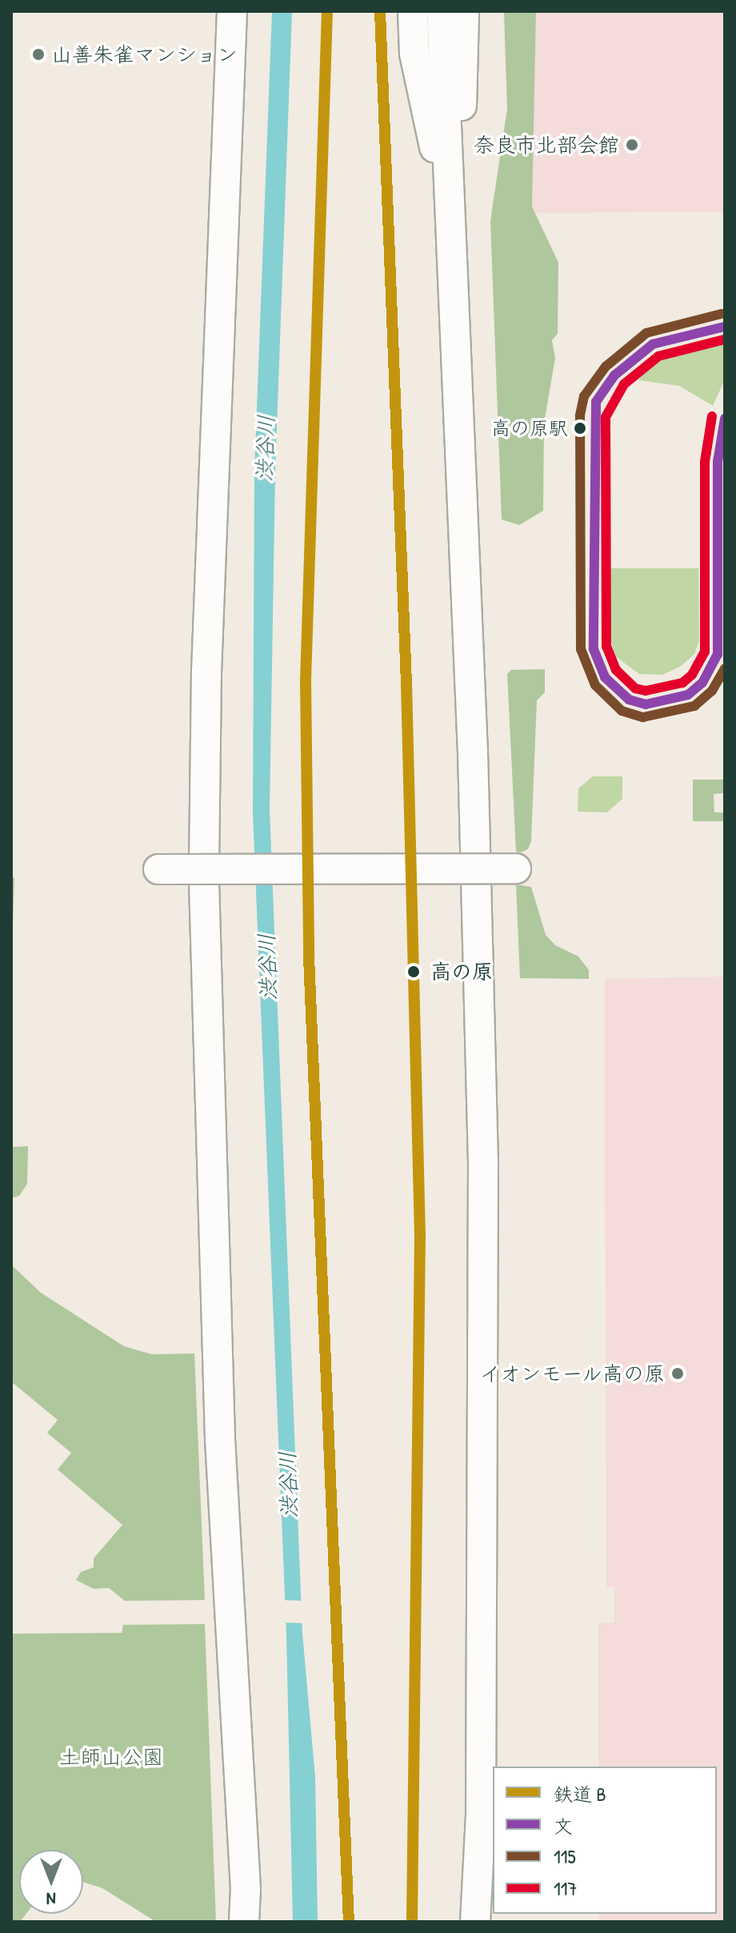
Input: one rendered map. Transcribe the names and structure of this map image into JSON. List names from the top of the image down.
{
  "water": ["渋谷川"],
  "parks": ["土師山公園"],
  "places": [
    "山善朱雀マンション",
    "奈良市北部会館",
    "高の原駅",
    "高の原",
    "イオンモール高の原"
  ],
  "lines": [
    "rail line B",
    "transit line 115",
    "transit line 文",
    "transit line 117"
  ],
  "legend": [
    "鉄道 B",
    "文",
    "115",
    "117"
  ],
  "north": "bottom"
}
